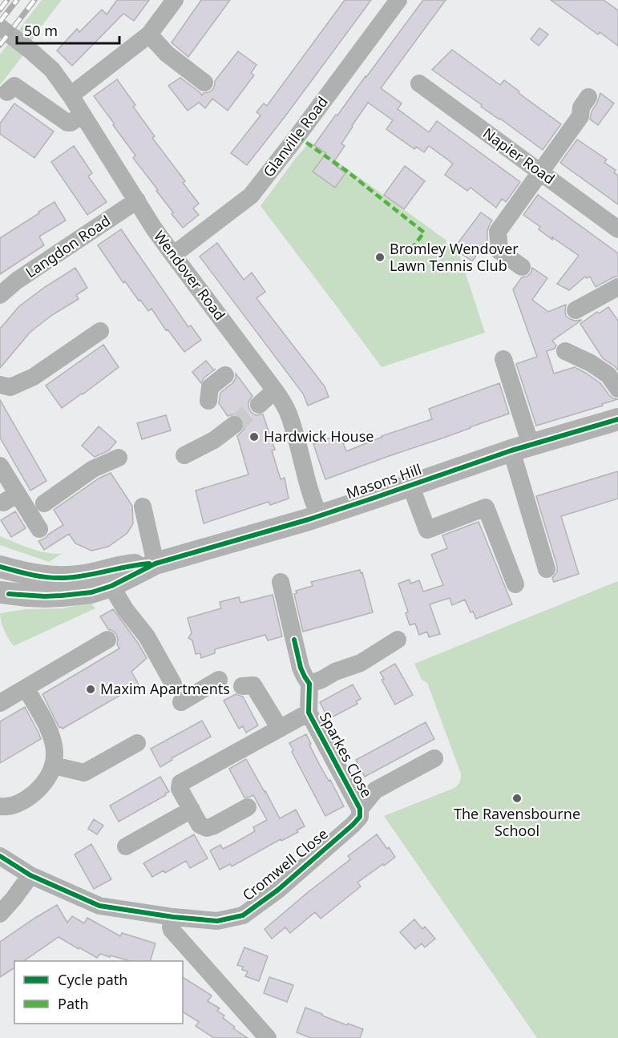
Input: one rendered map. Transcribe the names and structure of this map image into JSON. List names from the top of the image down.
{
  "streets": {
    "main road": ["Masons Hill"],
    "street": [
      "Glanville Road",
      "Napier Road",
      "Langdon Road",
      "Wendover Road",
      "Sparkes Close",
      "Cromwell Close"
    ]
  },
  "crossings": [
    ["Glanville Road", "Wendover Road"],
    ["Langdon Road", "Wendover Road"],
    ["Wendover Road", "Masons Hill"],
    ["Sparkes Close", "Cromwell Close"]
  ],
  "places": [
    "Bromley Wendover Lawn Tennis Club",
    "Hardwick House",
    "Maxim Apartments",
    "The Ravensbourne School"
  ],
  "legend": ["Cycle path", "Path"],
  "scale_bar": "50 m"
}
